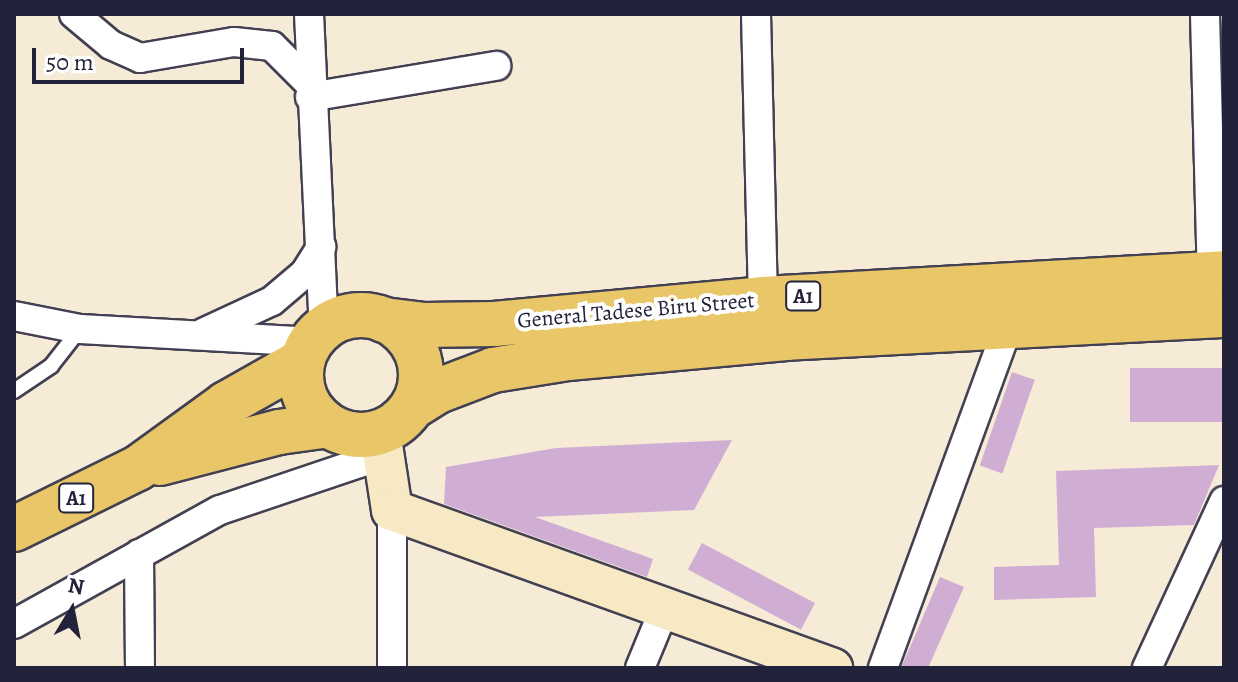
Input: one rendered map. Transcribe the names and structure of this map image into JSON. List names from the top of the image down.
{
  "streets": {
    "main road": ["A1", "General Tadese Biru Street"]
  },
  "crossings": [
    ["A1", "General Tadese Biru Street"]
  ],
  "scale_bar": "50 m",
  "north": "top"
}
